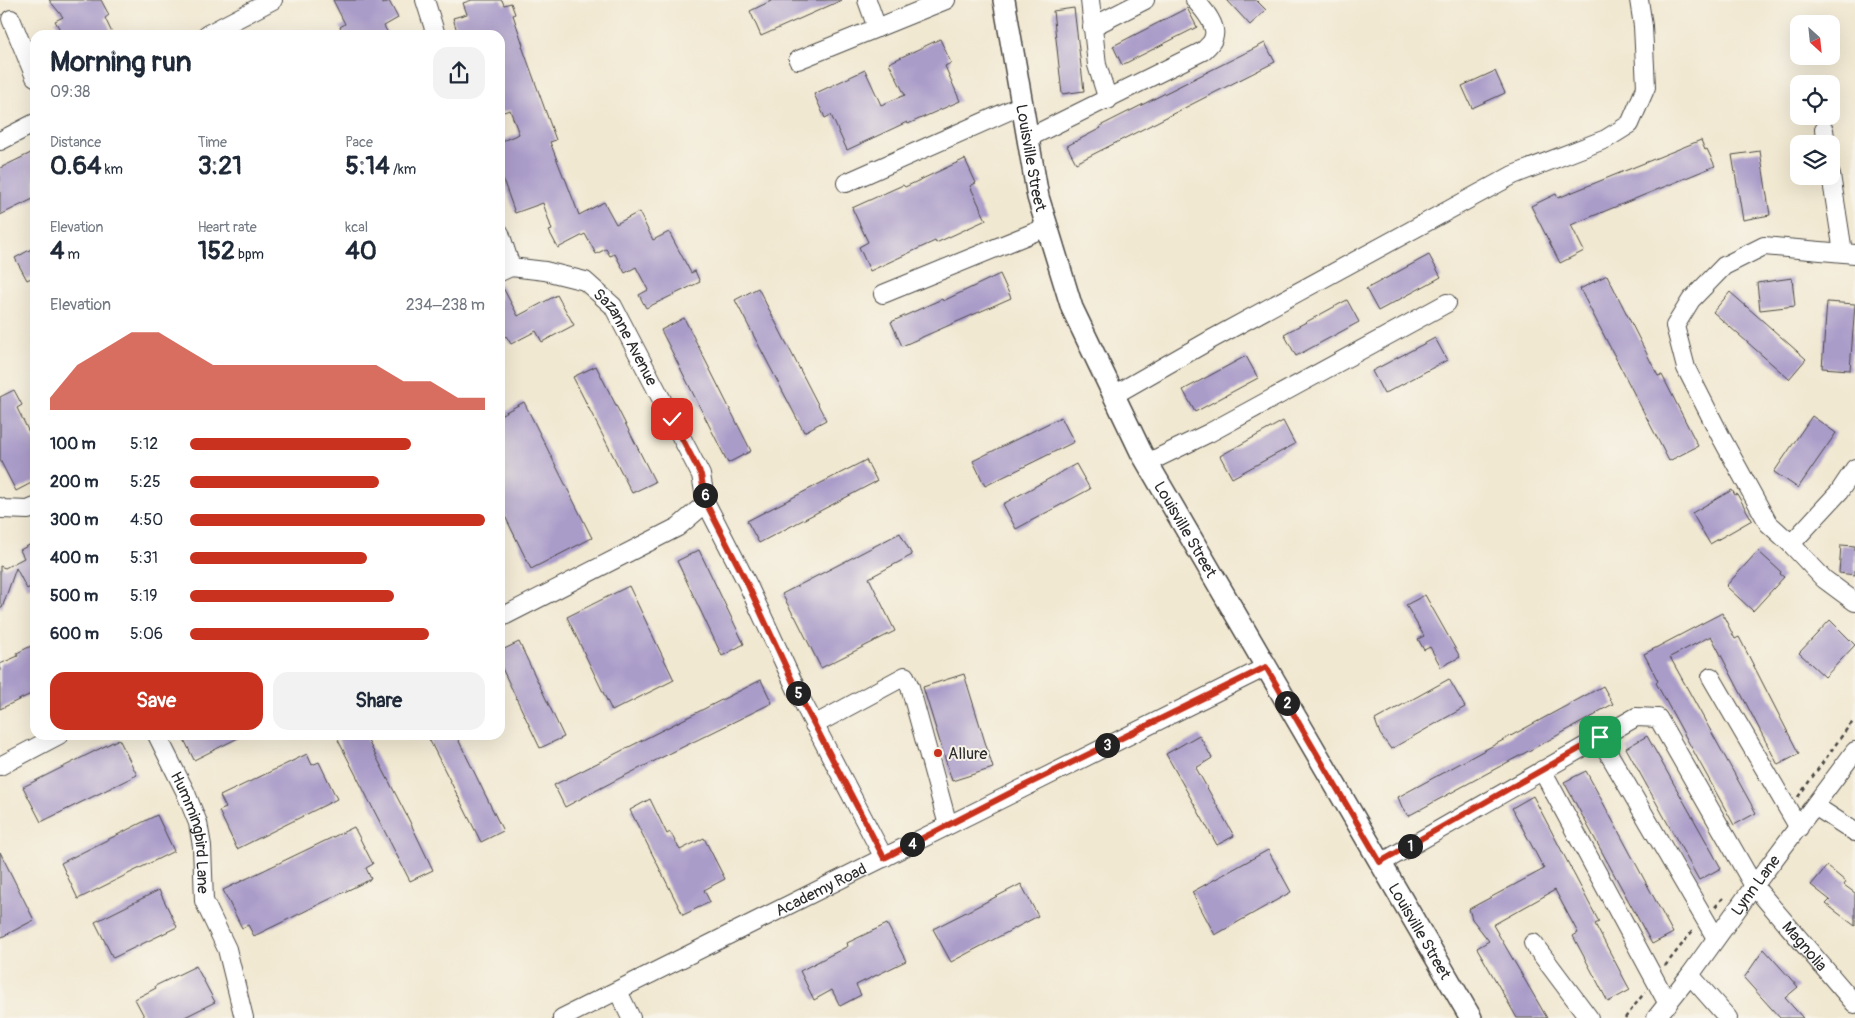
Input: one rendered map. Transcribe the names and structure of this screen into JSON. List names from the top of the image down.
{
  "streets": {
    "main road": ["Louisville Street"],
    "street": [
      "Sazanne Avenue",
      "Hummingbird Lane",
      "Lynn Lane",
      "Academy Road",
      "Magnolia"
    ]
  },
  "crossings": [
    ["Louisville Street", "Academy Road"],
    ["Sazanne Avenue", "Academy Road"],
    ["Lynn Lane", "Magnolia"]
  ],
  "places": ["Allure"],
  "north": "bottom right",
  "page": {
    "heading": ["Morning run", "09:38"],
    "stats": [
      ["Distance", "0.64 km"],
      ["Time", "3:21"],
      ["Pace", "5:14 /km"],
      ["Elevation", "4 m"],
      ["Heart rate", "152 bpm"],
      ["kcal", "40"]
    ],
    "chart": ["Elevation", "234–238 m"],
    "list": [
      {
        "name": "100 m",
        "note": "5:12"
      },
      {
        "name": "200 m",
        "note": "5:25"
      },
      {
        "name": "300 m",
        "note": "4:50"
      },
      {
        "name": "400 m",
        "note": "5:31"
      },
      {
        "name": "500 m",
        "note": "5:19"
      },
      {
        "name": "600 m",
        "note": "5:06"
      }
    ],
    "pins": [
      "6",
      "5",
      "2",
      "3",
      "4",
      "1"
    ],
    "buttons": ["Save", "Share"]
  }
}
